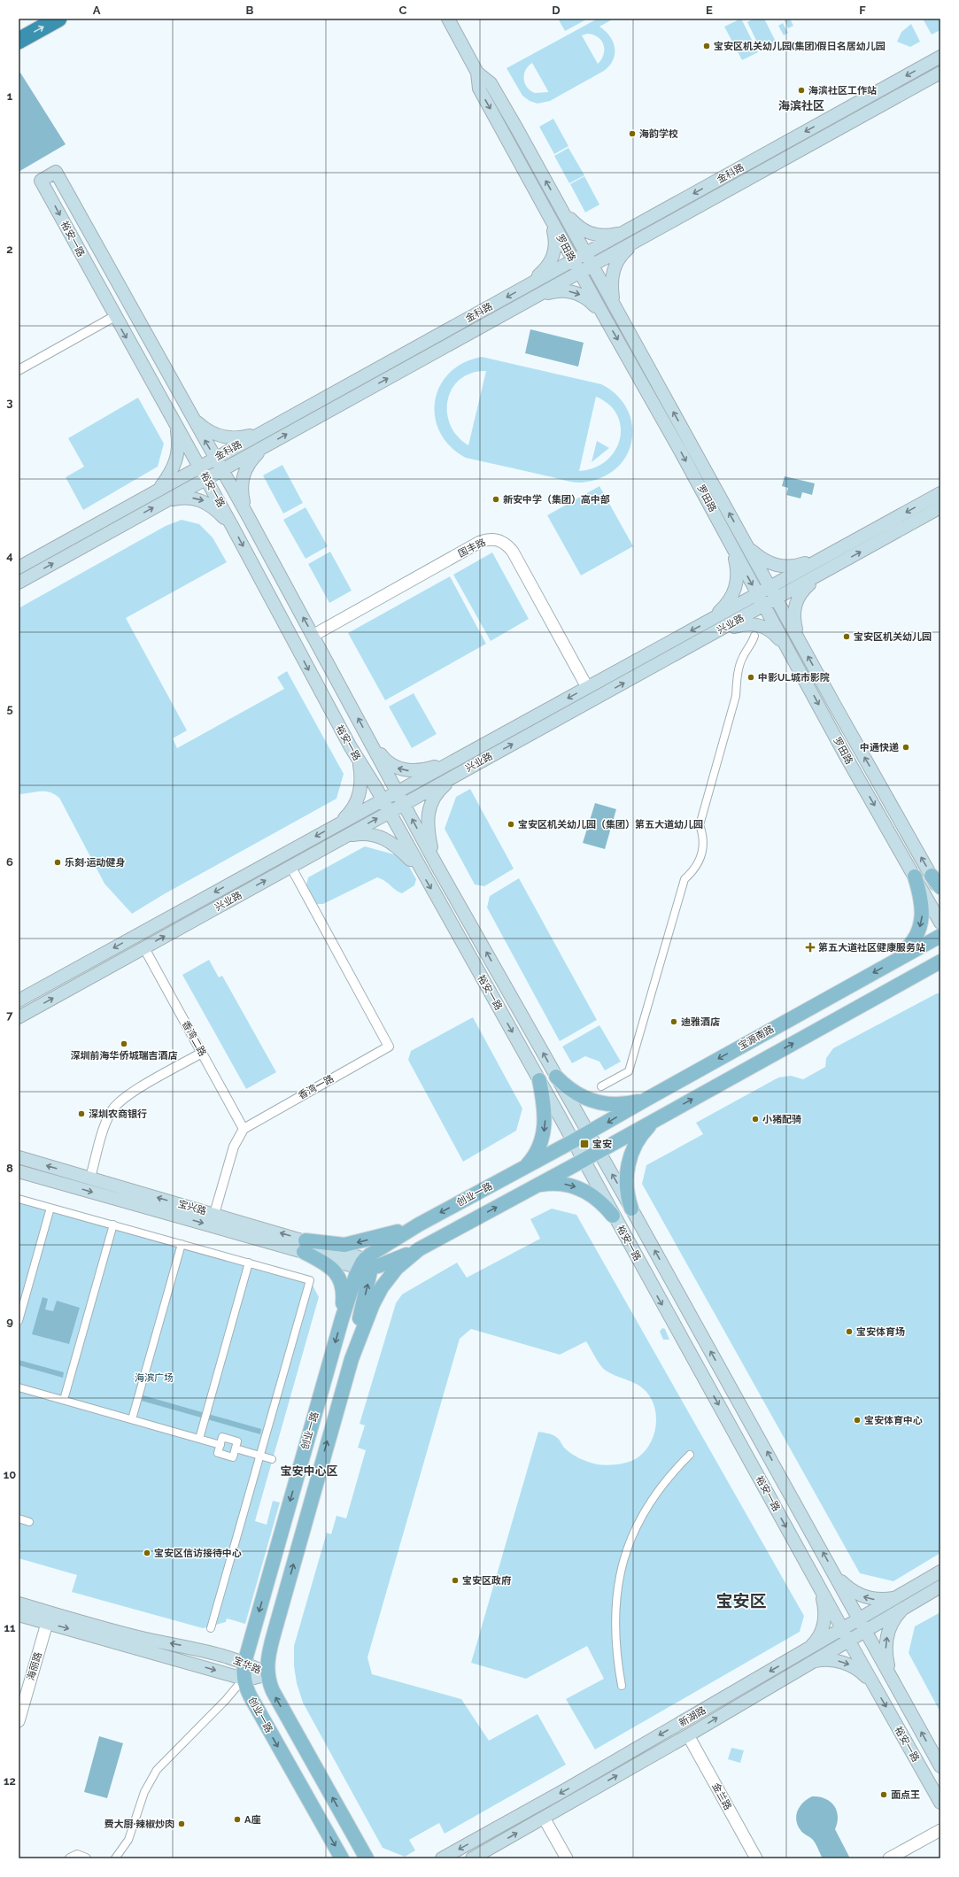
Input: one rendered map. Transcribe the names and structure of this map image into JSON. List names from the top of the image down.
{
  "streets": {
    "main road": [
      "金科路",
      "裕安一路",
      "罗田路",
      "兴业路",
      "宝源南路",
      "创业一路",
      "宝兴路",
      "宝华路",
      "新湖路"
    ],
    "street": [
      "国丰路",
      "香湾二路",
      "香湾一路",
      "海丽路",
      "金兰路"
    ]
  },
  "crossings": [
    ["金科路", "裕安一路"],
    ["金科路", "罗田路"],
    ["裕安一路", "国丰路"],
    ["裕安一路", "兴业路"],
    ["裕安一路", "宝源南路"],
    ["裕安一路", "创业一路"],
    ["裕安一路", "新湖路"],
    ["罗田路", "兴业路"],
    ["国丰路", "兴业路"],
    ["兴业路", "香湾二路"],
    ["兴业路", "香湾一路"],
    ["宝源南路", "创业一路"],
    ["香湾二路", "香湾一路"],
    ["创业一路", "宝兴路"],
    ["创业一路", "宝华路"],
    ["宝华路", "海丽路"],
    ["新湖路", "金兰路"]
  ],
  "districts": ["海滨社区", "宝安中心区", "宝安区"],
  "parks": ["海滨广场"],
  "places": {
    "other": [
      "宝安区机关幼儿园(集团)假日名居幼儿园",
      "海滨社区工作站",
      "海韵学校",
      "新安中学（集团）高中部",
      "宝安区机关幼儿园",
      "中影UL城市影院",
      "中通快递",
      "宝安区机关幼儿园（集团）第五大道幼儿园",
      "乐刻·运动健身",
      "迪雅酒店",
      "深圳前海华侨城瑞吉酒店",
      "深圳农商银行",
      "小猪配骑",
      "宝安体育场",
      "宝安体育中心",
      "宝安区信访接待中心",
      "宝安区政府",
      "面点王",
      "A座",
      "费大厨·辣椒炒肉"
    ],
    "health": ["第五大道社区健康服务站"],
    "transit": ["宝安"]
  },
  "grid": {
    "columns": [
      "A",
      "B",
      "C",
      "D",
      "E",
      "F"
    ],
    "rows": [
      "1",
      "2",
      "3",
      "4",
      "5",
      "6",
      "7",
      "8",
      "9",
      "10",
      "11",
      "12"
    ]
  }
}
